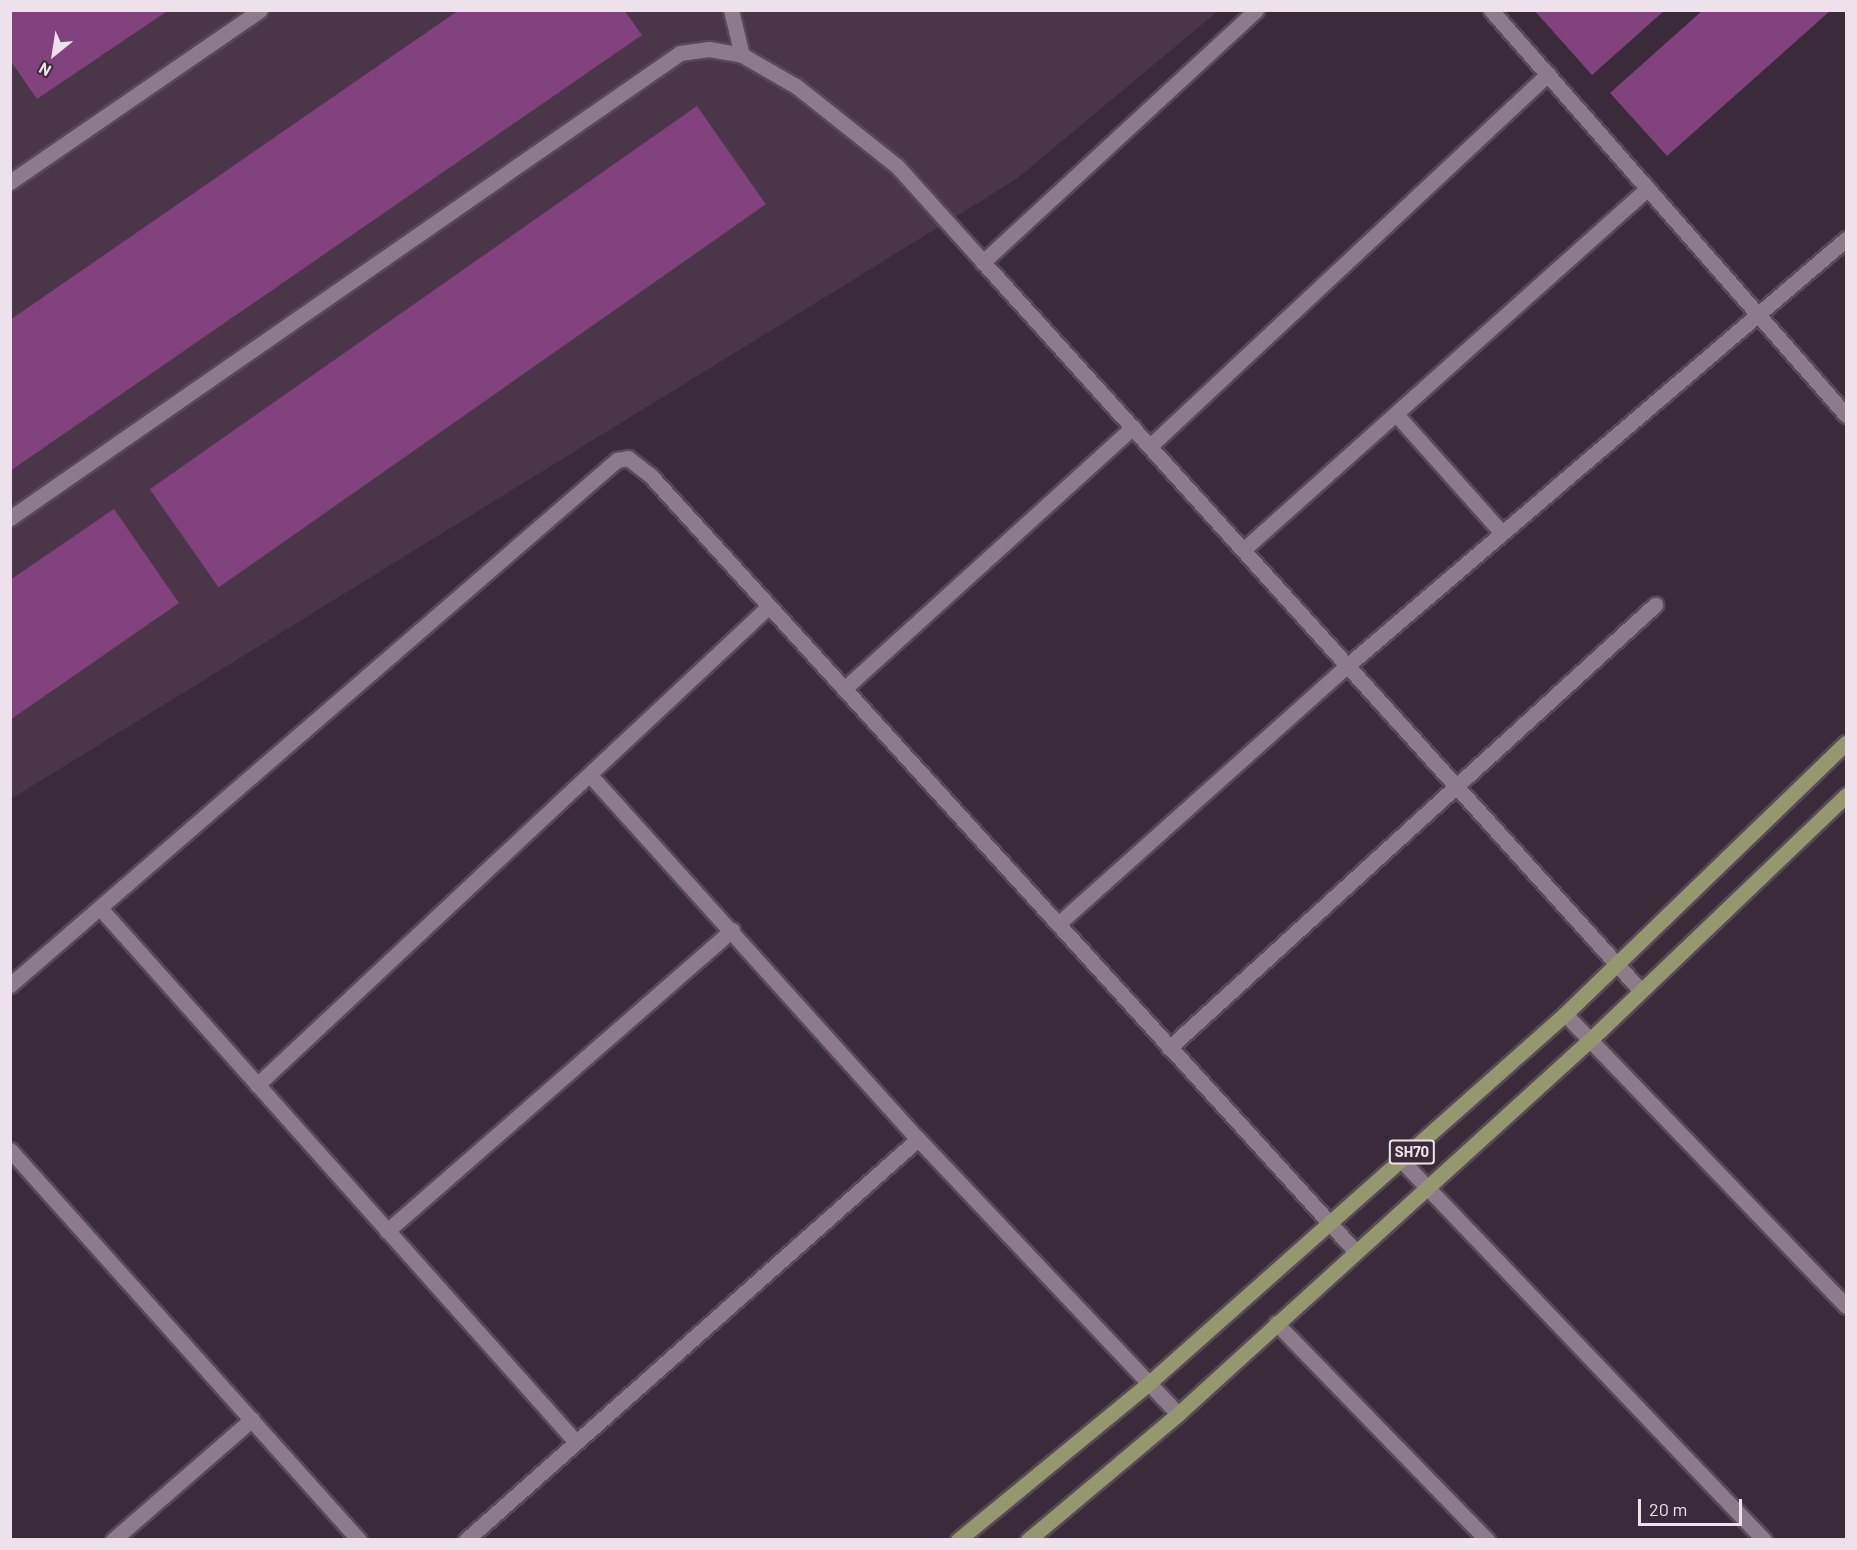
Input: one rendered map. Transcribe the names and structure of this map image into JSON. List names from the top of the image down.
{
  "streets": {
    "main road": ["SH70"]
  },
  "scale_bar": "20 m",
  "north": "bottom left"
}
